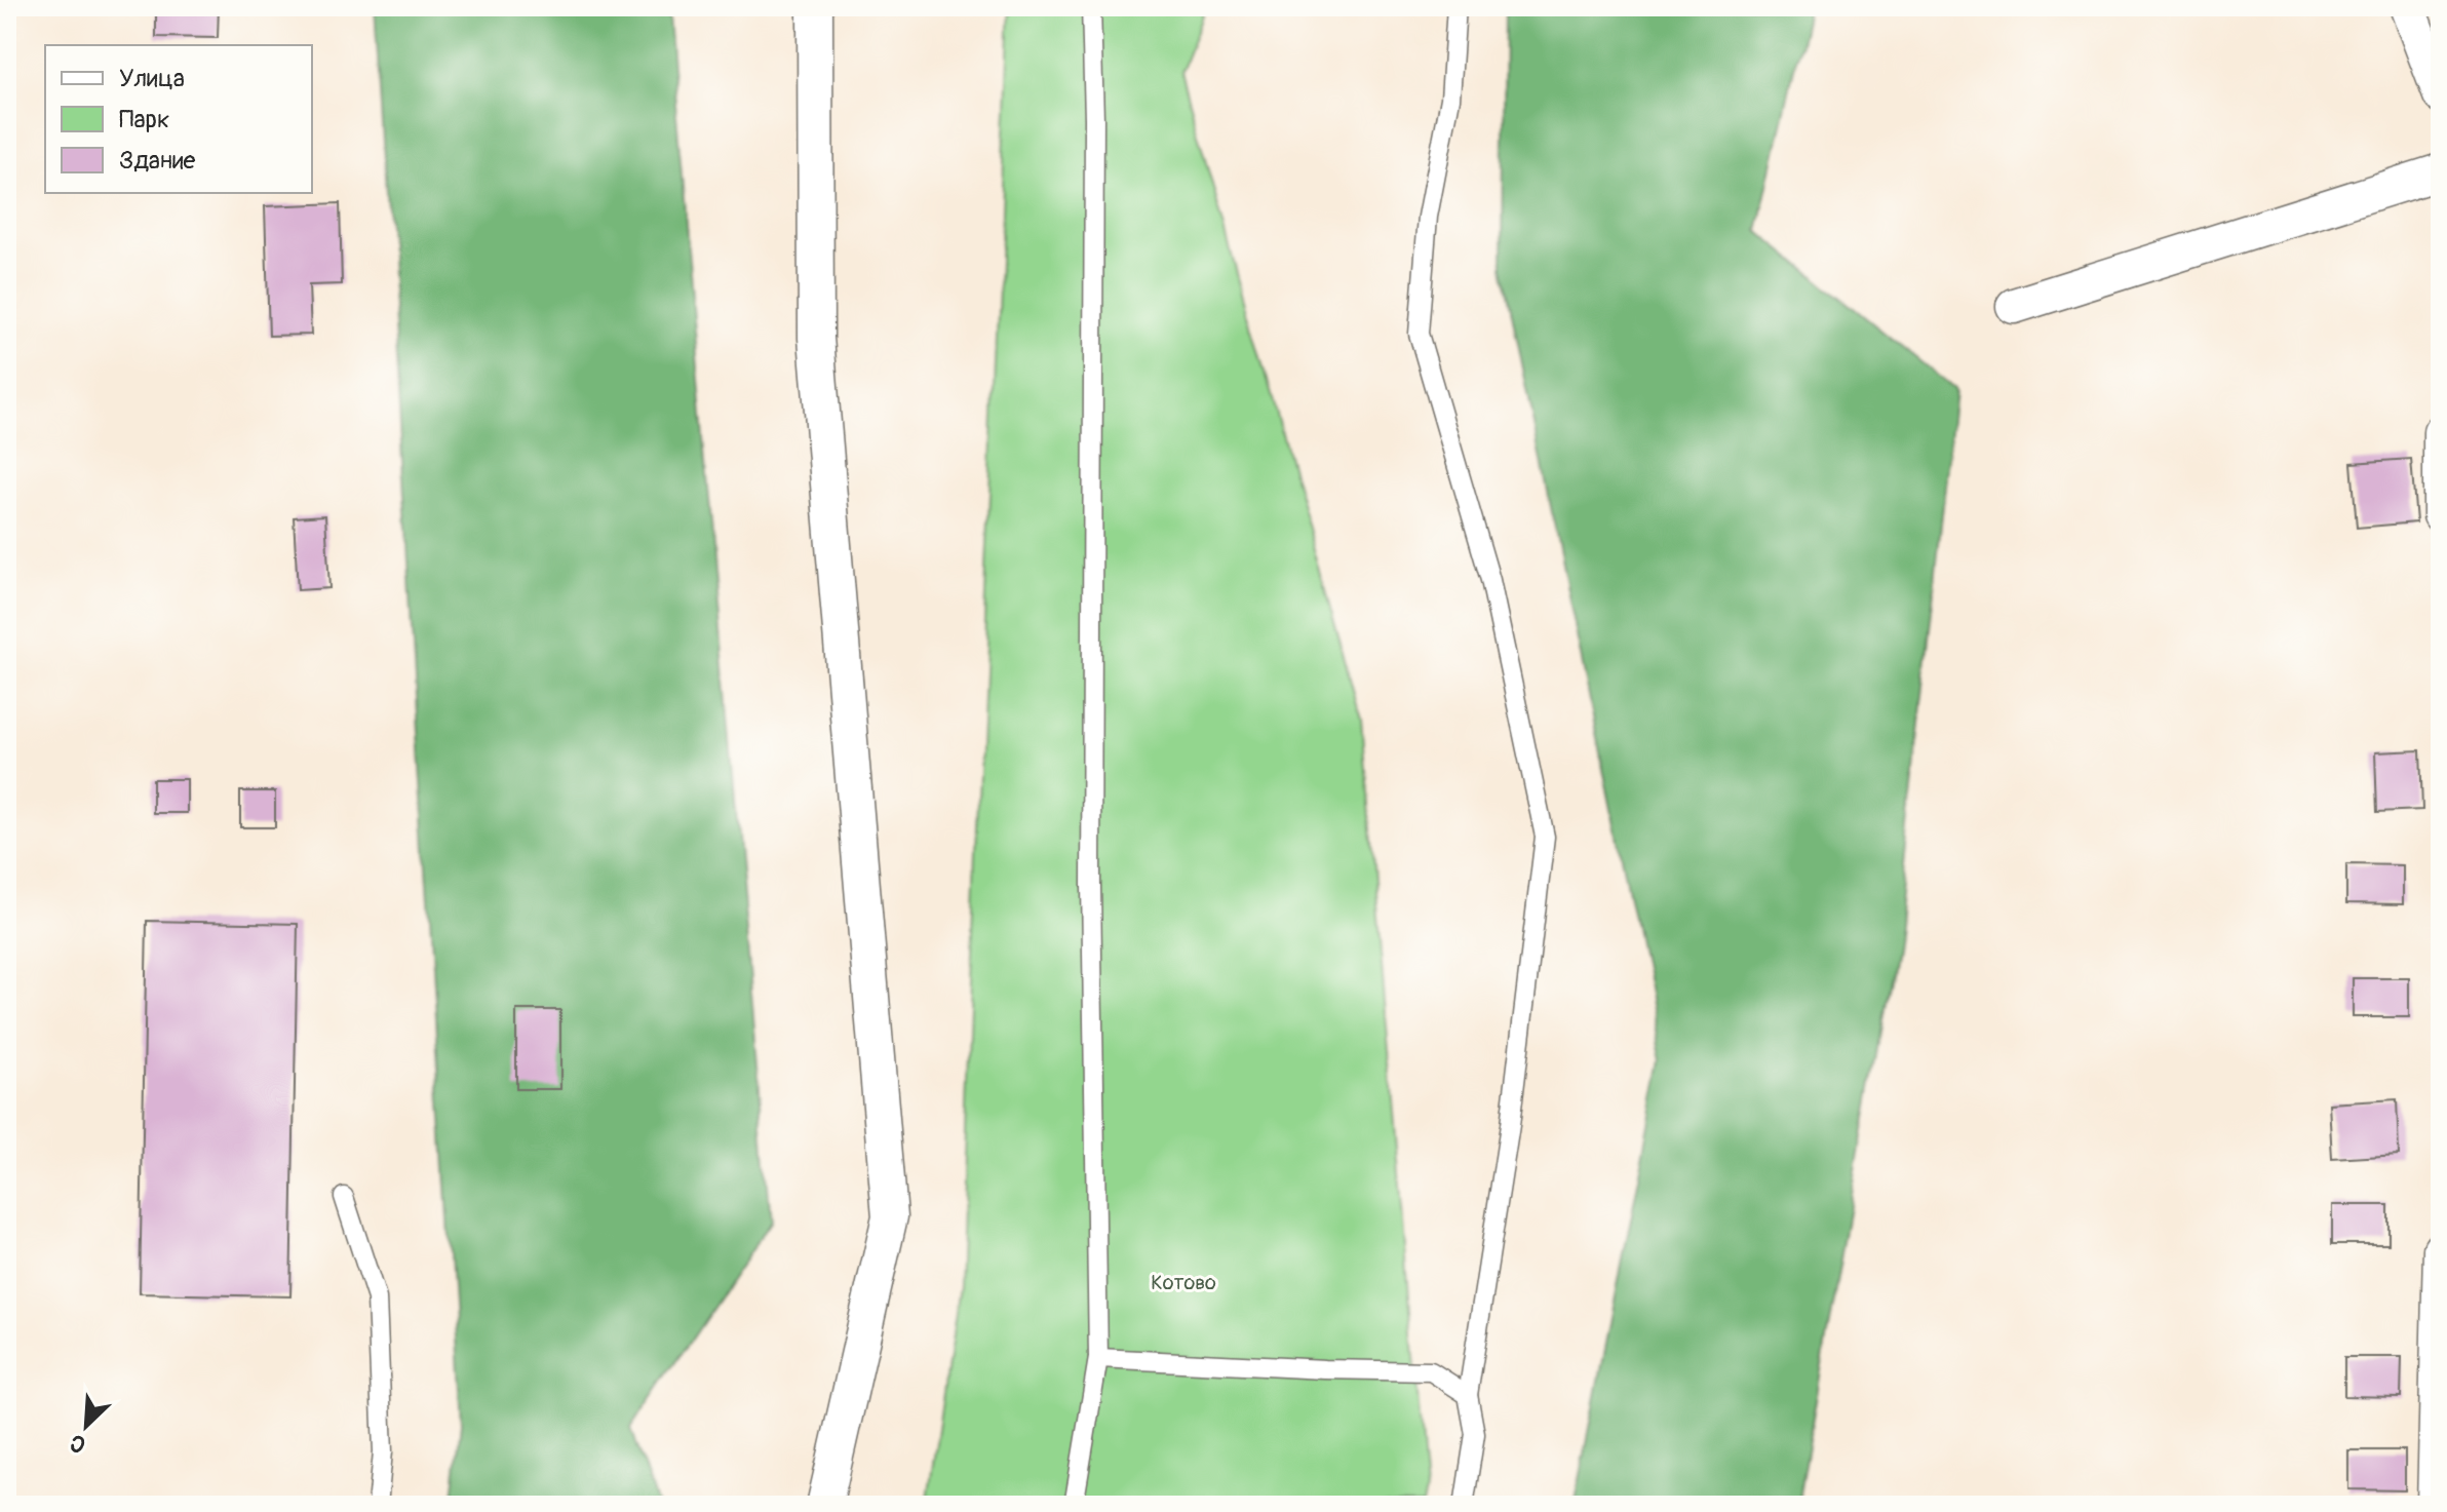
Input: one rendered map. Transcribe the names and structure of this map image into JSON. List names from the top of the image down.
{
  "parks": ["Котово"],
  "legend": ["Улица", "Парк", "Здание"],
  "north": "bottom left"
}
